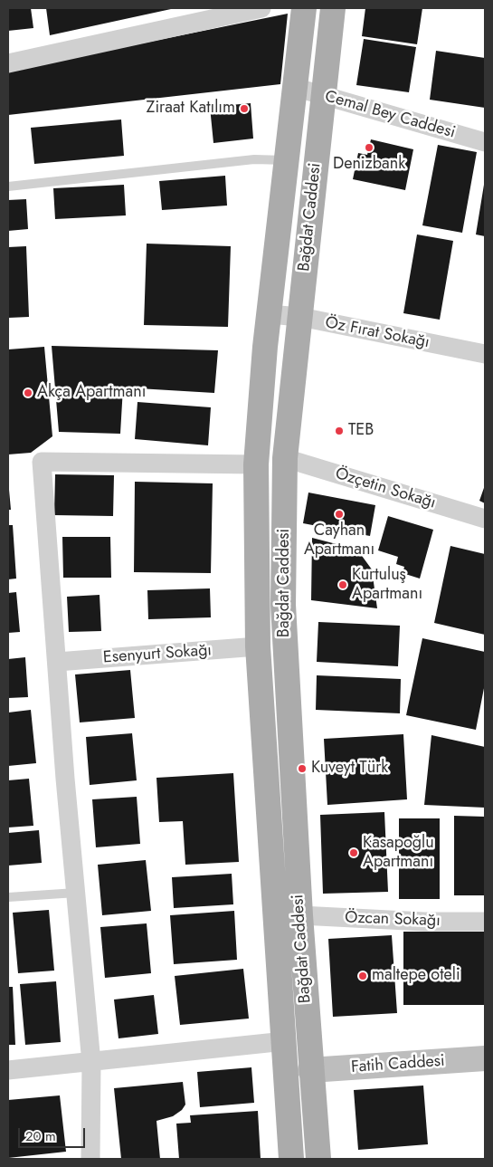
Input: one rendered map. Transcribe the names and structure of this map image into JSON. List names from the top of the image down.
{
  "streets": {
    "main road": ["Bağdat Caddesi", "Fatih Caddesi"],
    "street": [
      "Cemal Bey Caddesi",
      "Öz Fırat Sokağı",
      "Özçetin Sokağı",
      "Esenyurt Sokağı",
      "Özcan Sokağı"
    ]
  },
  "crossings": [
    ["Cemal Bey Caddesi", "Bağdat Caddesi"],
    ["Bağdat Caddesi", "Öz Fırat Sokağı"],
    ["Bağdat Caddesi", "Özçetin Sokağı"],
    ["Bağdat Caddesi", "Esenyurt Sokağı"],
    ["Bağdat Caddesi", "Özcan Sokağı"],
    ["Bağdat Caddesi", "Fatih Caddesi"]
  ],
  "places": [
    "Ziraat Katılım",
    "Denizbank",
    "Akça Apartmanı",
    "TEB",
    "Cayhan Apartmanı",
    "Kurtuluş Apartmanı",
    "Kuveyt Türk",
    "Kasapoğlu Apartmanı",
    "maltepe oteli"
  ],
  "scale_bar": "20 m"
}
